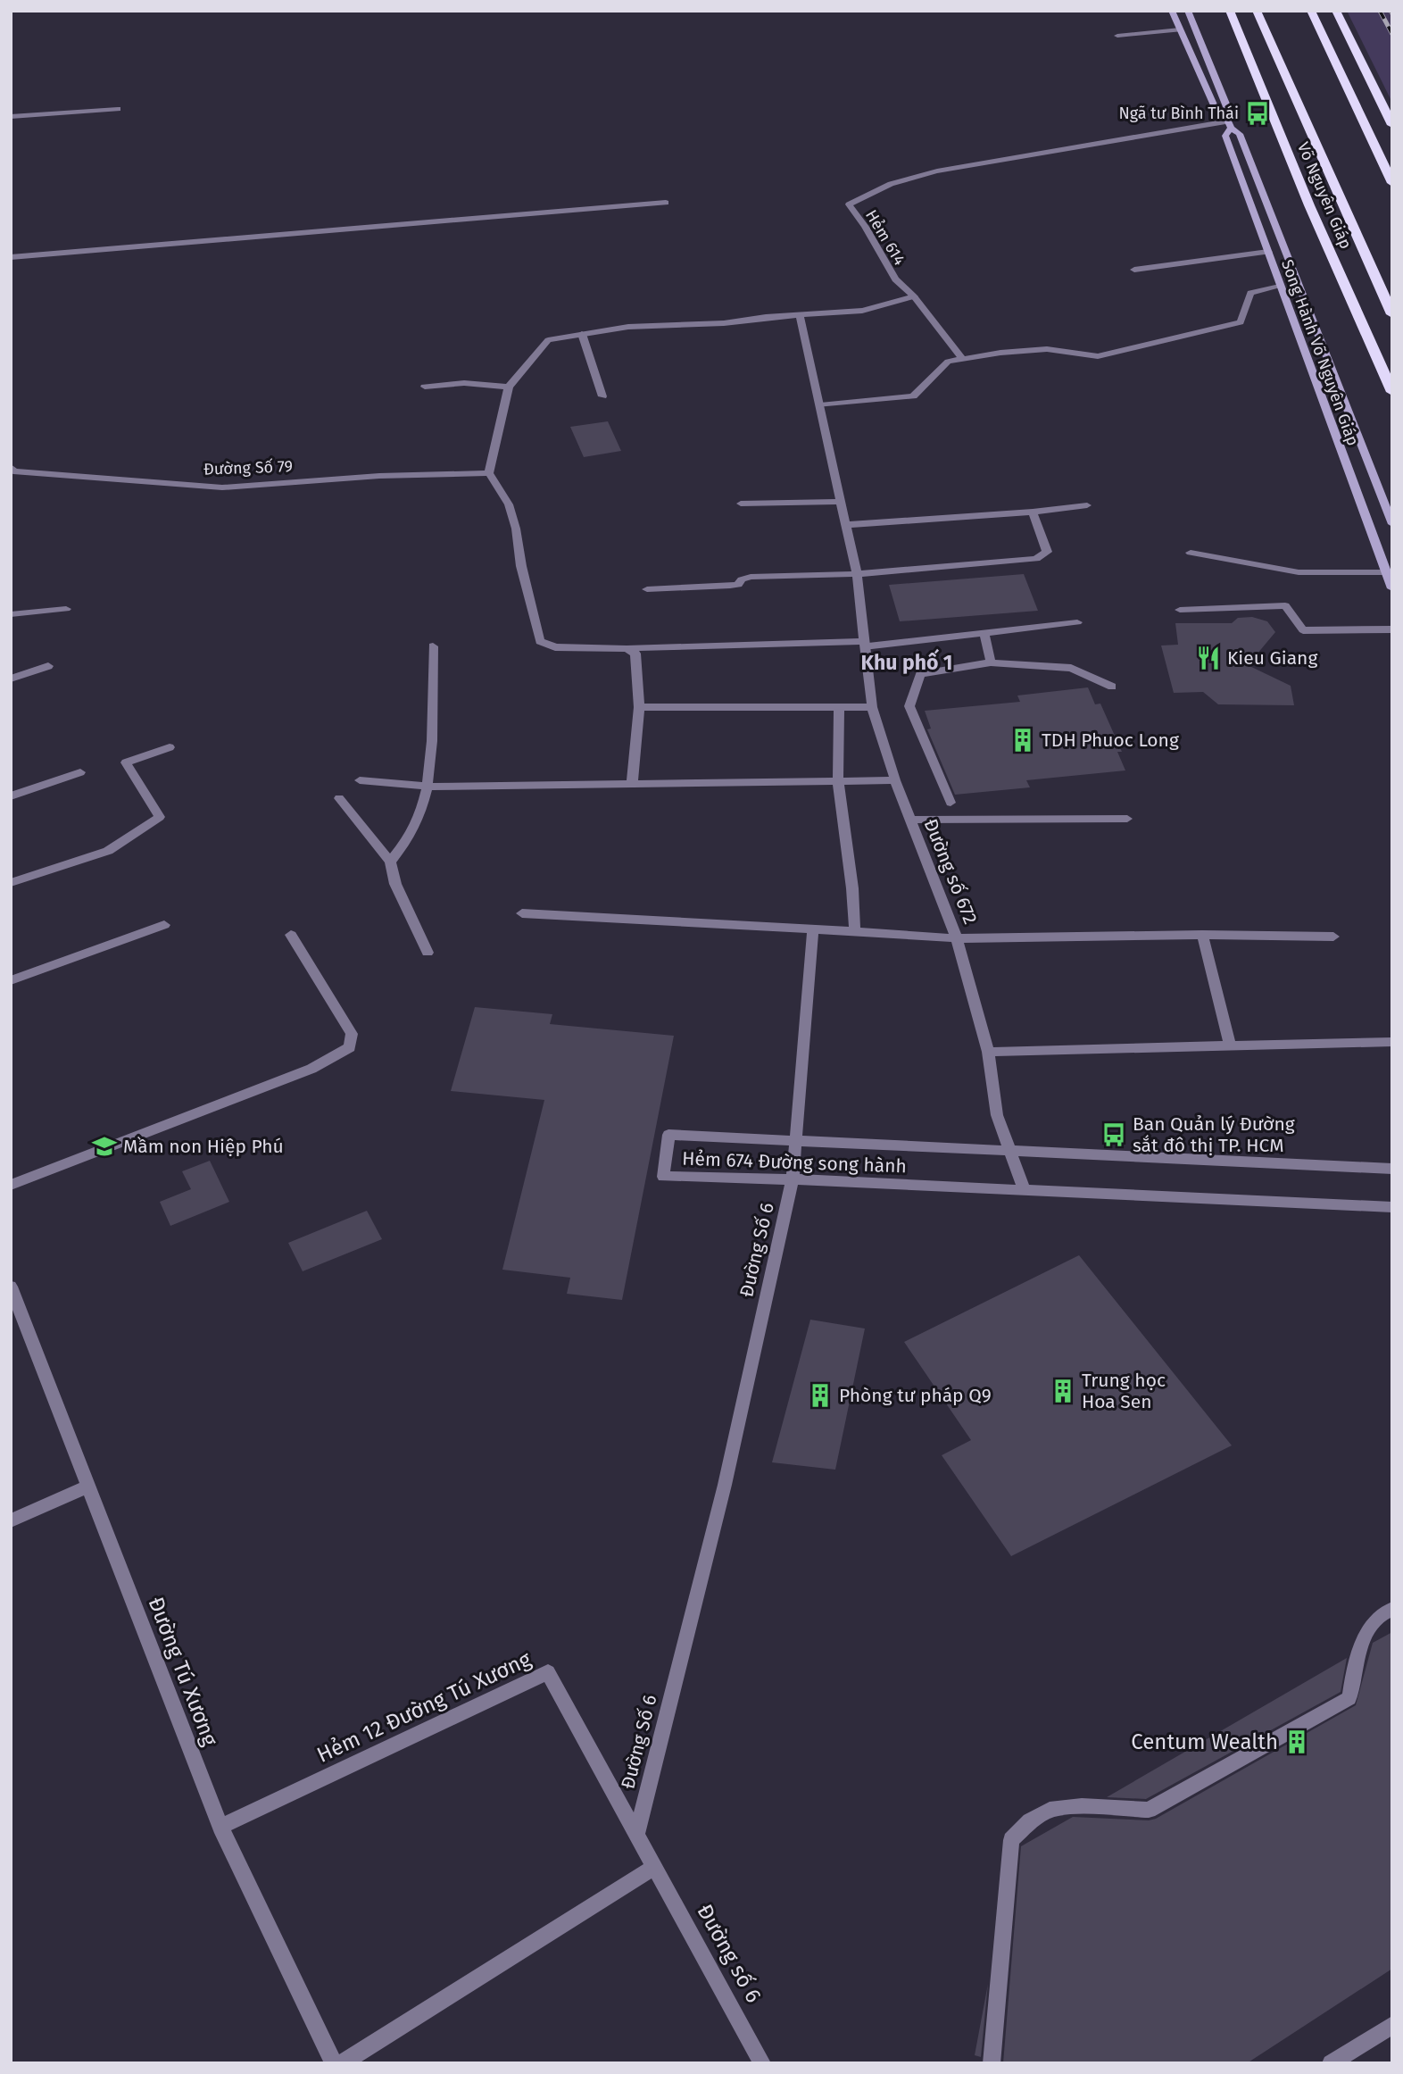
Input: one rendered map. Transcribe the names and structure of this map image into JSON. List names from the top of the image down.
{
  "streets": {
    "highway": ["Võ Nguyên Giáp"],
    "main road": ["Song Hành Võ Nguyên Giáp"],
    "street": [
      "Hẻm 614",
      "Đường Số 79",
      "Đường số 672",
      "Hẻm 674 Đường song hành",
      "Đường Số 6",
      "Đường Tú Xương",
      "Hẻm 12 Đường Tú Xương",
      "Đường số 6"
    ]
  },
  "crossings": [
    ["Hẻm 614", "Song Hành Võ Nguyên Giáp"],
    ["Đường số 672", "Hẻm 674 Đường song hành"],
    ["Hẻm 674 Đường song hành", "Đường Số 6"],
    ["Đường Số 6", "Hẻm 12 Đường Tú Xương"],
    ["Đường Tú Xương", "Hẻm 12 Đường Tú Xương"],
    ["Hẻm 12 Đường Tú Xương", "Đường số 6"]
  ],
  "districts": ["Khu phố 1"],
  "places": {
    "bus stop": ["Ngã tư Bình Thái", "Ban Quản lý Đường sắt đô thị TP. HCM"],
    "restaurant": ["Kieu Giang"],
    "building": [
      "TDH Phuoc Long",
      "Trung học Hoa Sen",
      "Phòng tư pháp Q9",
      "Centum Wealth"
    ],
    "school or university": ["Mầm non Hiệp Phú"]
  }
}
